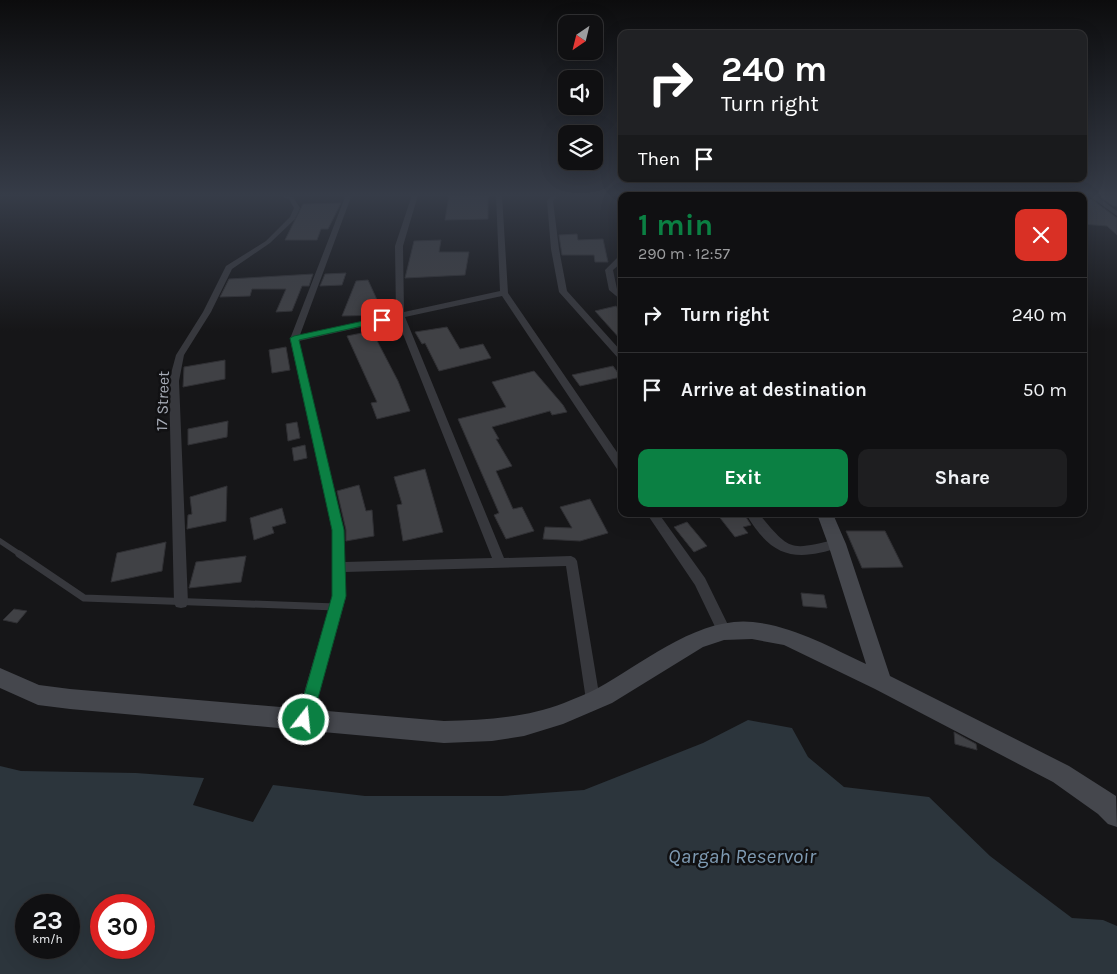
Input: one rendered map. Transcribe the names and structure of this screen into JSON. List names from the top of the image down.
{
  "streets": {
    "street": ["17 Street"]
  },
  "water": ["Qargah Reservoir"],
  "north": "bottom left",
  "page": {
    "turn": ["240 m", "Turn right"],
    "then": "Then",
    "heading": ["1 min", "290 m · 12:57"],
    "list": [
      {
        "name": "Turn right",
        "value": "240 m"
      },
      {
        "name": "Arrive at destination",
        "value": "50 m"
      }
    ],
    "buttons": ["Exit", "Share"],
    "speed": "23 km/h",
    "limit": "30"
  }
}
